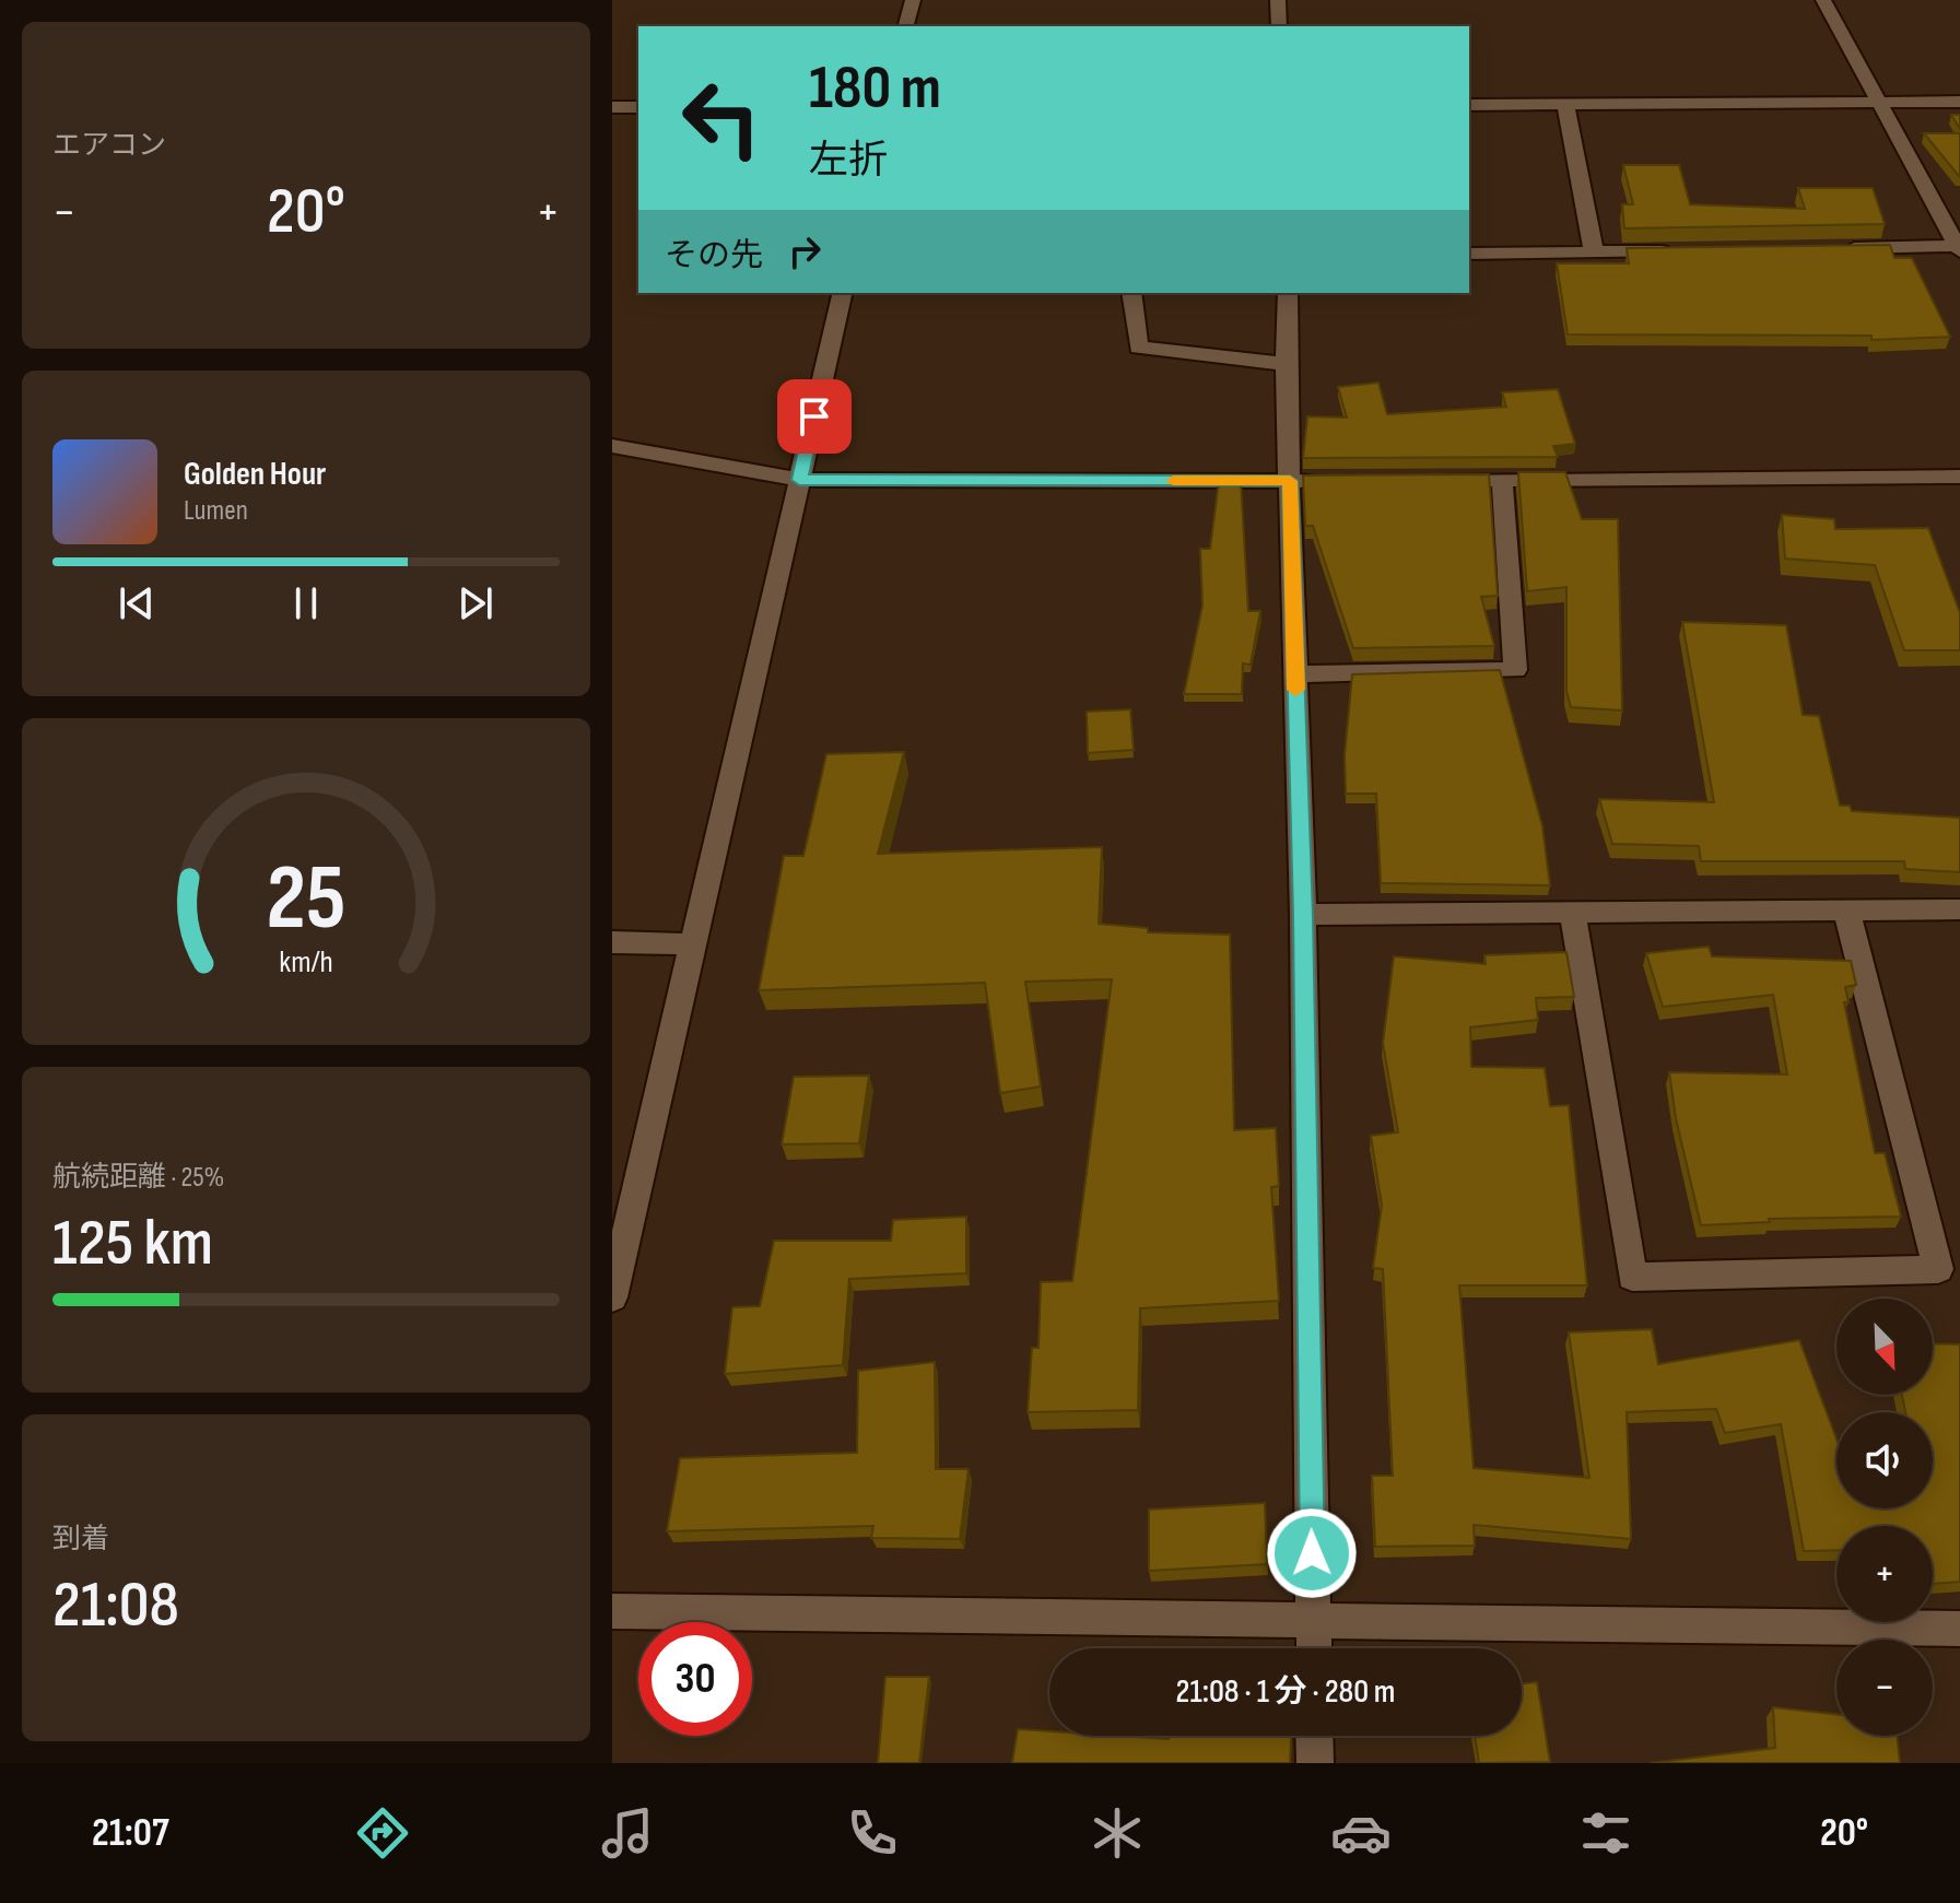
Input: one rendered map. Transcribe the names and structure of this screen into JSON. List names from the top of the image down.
{
  "north": "bottom right",
  "page": {
    "tile": [
      "エアコン",
      ["航続距離 · 25%", "125 km"],
      ["到着", "21:08"]
    ],
    "turn": ["180 m", "左折"],
    "heat": ["−", "20°", "+"],
    "then": "その先",
    "song": ["Golden Hour", "Lumen"],
    "map_buttons": ["+", "−"],
    "limit": "30",
    "trip": "21:08 · 1 分 · 280 m",
    "tabs": ["21:07", "20°"],
    "gauge": ["25", "km/h"]
  }
}
